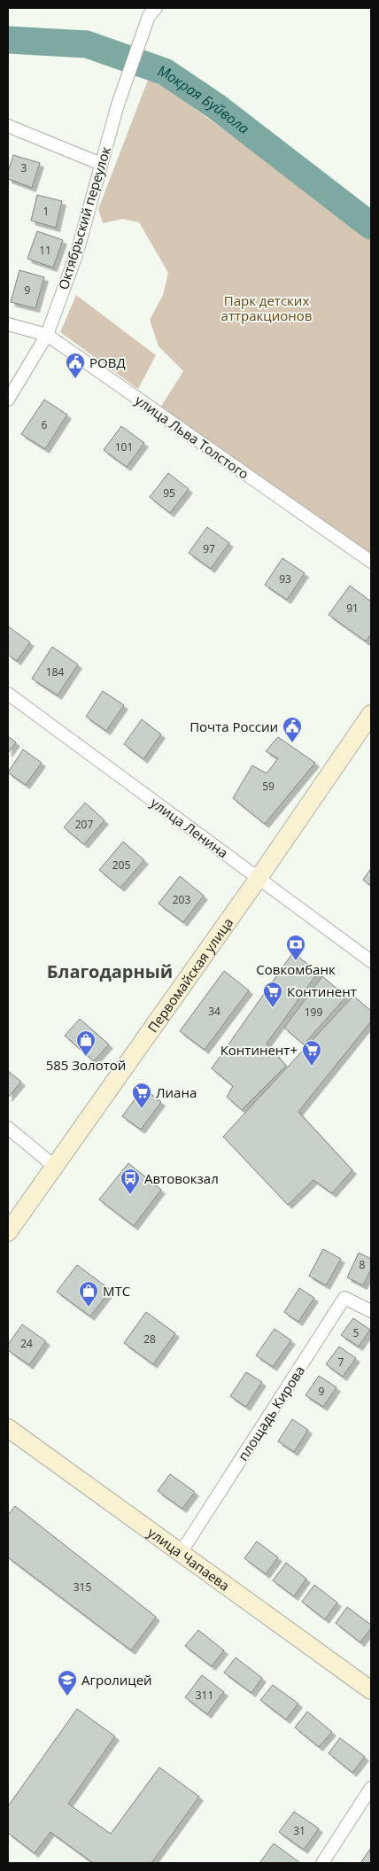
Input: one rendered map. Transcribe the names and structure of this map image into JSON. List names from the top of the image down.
{
  "streets": {
    "main road": ["Первомайская улица", "улица Чапаева"],
    "street": [
      "Октябрьский переулок",
      "улица Льва Толстого",
      "улица Ленина",
      "площадь Кирова"
    ]
  },
  "crossings": [
    ["Октябрьский переулок", "улица Льва Толстого"],
    ["улица Ленина", "Первомайская улица"],
    ["площадь Кирова", "улица Чапаева"]
  ],
  "districts": ["Благодарный"],
  "water": ["Мокрая Буйвола"],
  "parks": ["Парк детских аттракционов"],
  "places": {
    "public building": ["РОВД", "Почта России"],
    "bank": ["Совкомбанк"],
    "supermarket": ["Континент", "Континент+", "Лиана"],
    "shop": ["585 Золотой", "МТС"],
    "bus stop": ["Автовокзал"],
    "school or university": ["Агролицей"]
  },
  "house_numbers": [
    "3",
    "1",
    "11",
    "9",
    "6",
    "101",
    "95",
    "97",
    "93",
    "91",
    "184",
    "59",
    "207",
    "205",
    "203",
    "34",
    "199",
    "8",
    "5",
    "28",
    "24",
    "7",
    "9",
    "315",
    "311",
    "31"
  ]
}
